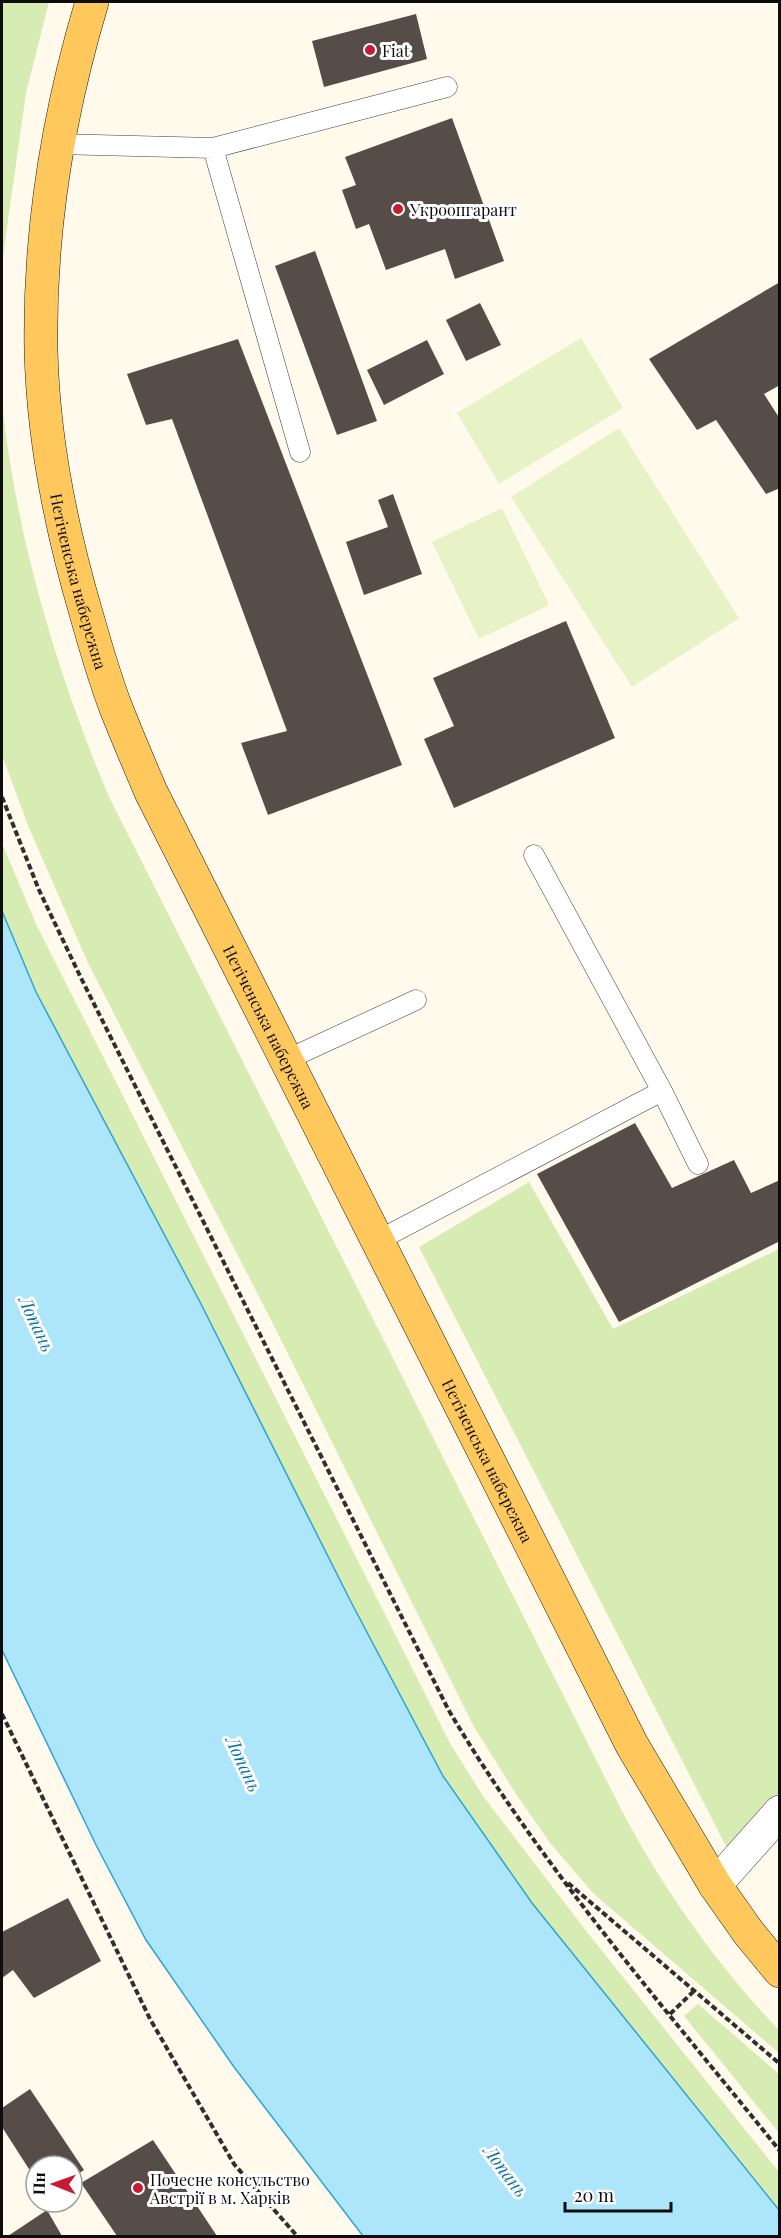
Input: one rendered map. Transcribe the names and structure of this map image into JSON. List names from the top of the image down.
{
  "streets": {
    "main road": ["Нетіченська набережна"]
  },
  "water": ["Лопань"],
  "places": ["Fiat", "Укроопгарант", "Почесне консульство Австрії в м. Харків"],
  "scale_bar": "20 m",
  "north": "left"
}
